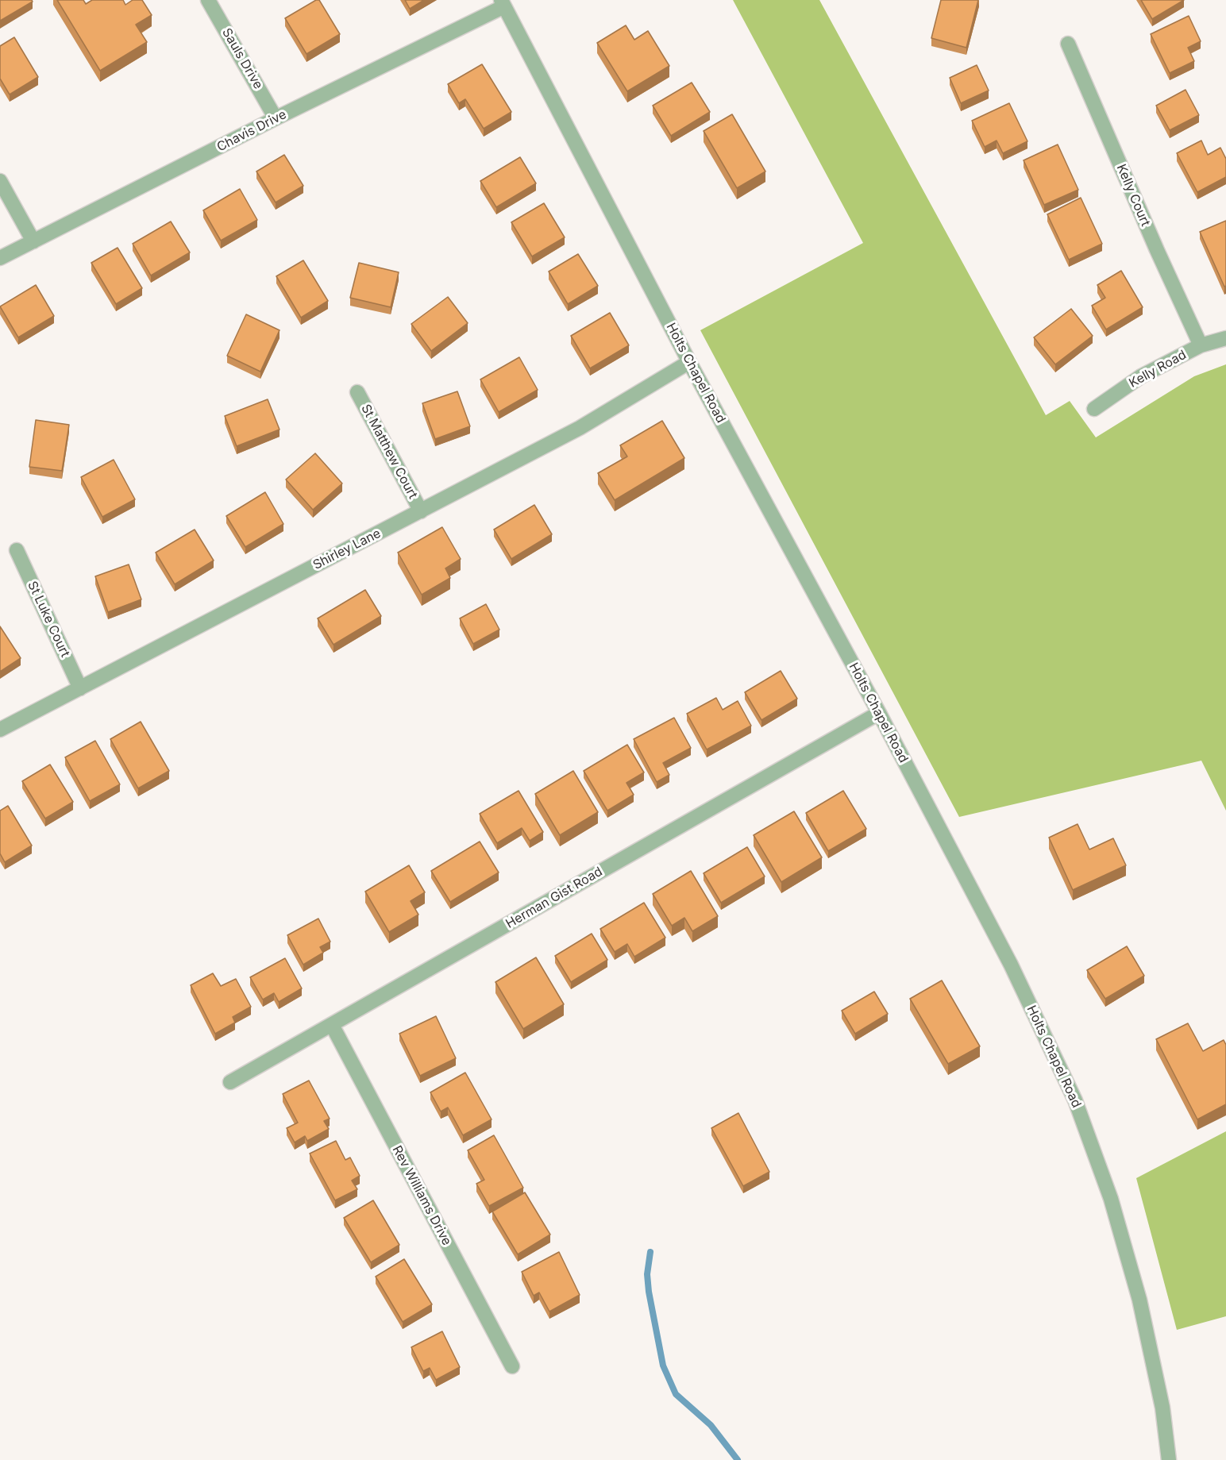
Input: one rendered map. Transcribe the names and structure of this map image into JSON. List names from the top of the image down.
{
  "streets": {
    "street": [
      "Sauls Drive",
      "Chavis Drive",
      "Kelly Court",
      "Kelly Road",
      "Holts Chapel Road",
      "St Matthew Court",
      "Shirley Lane",
      "St Luke Court",
      "Herman Gist Road",
      "Rev Williams Drive"
    ]
  },
  "crossings": [
    ["Sauls Drive", "Chavis Drive"],
    ["Chavis Drive", "Holts Chapel Road"],
    ["Kelly Court", "Kelly Road"],
    ["Holts Chapel Road", "Shirley Lane"],
    ["Holts Chapel Road", "Herman Gist Road"],
    ["St Matthew Court", "Shirley Lane"],
    ["Shirley Lane", "St Luke Court"],
    ["Herman Gist Road", "Rev Williams Drive"]
  ]
}
